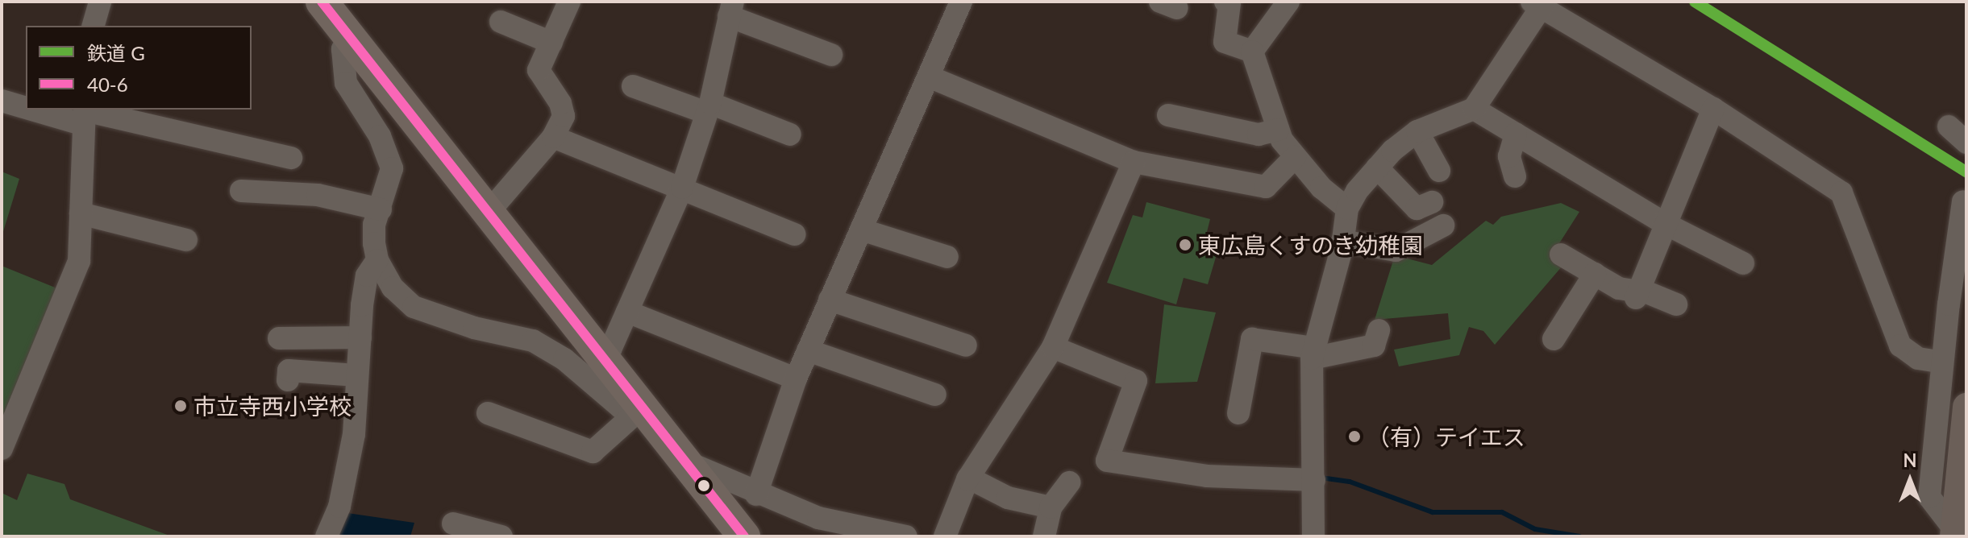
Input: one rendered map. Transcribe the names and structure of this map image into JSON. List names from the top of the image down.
{
  "places": ["東広島くすのき幼稚園", "市立寺西小学校", "（有）テイエス"],
  "lines": ["rail line G", "transit line 40-6"],
  "legend": ["鉄道 G", "40-6"],
  "north": "top"
}
